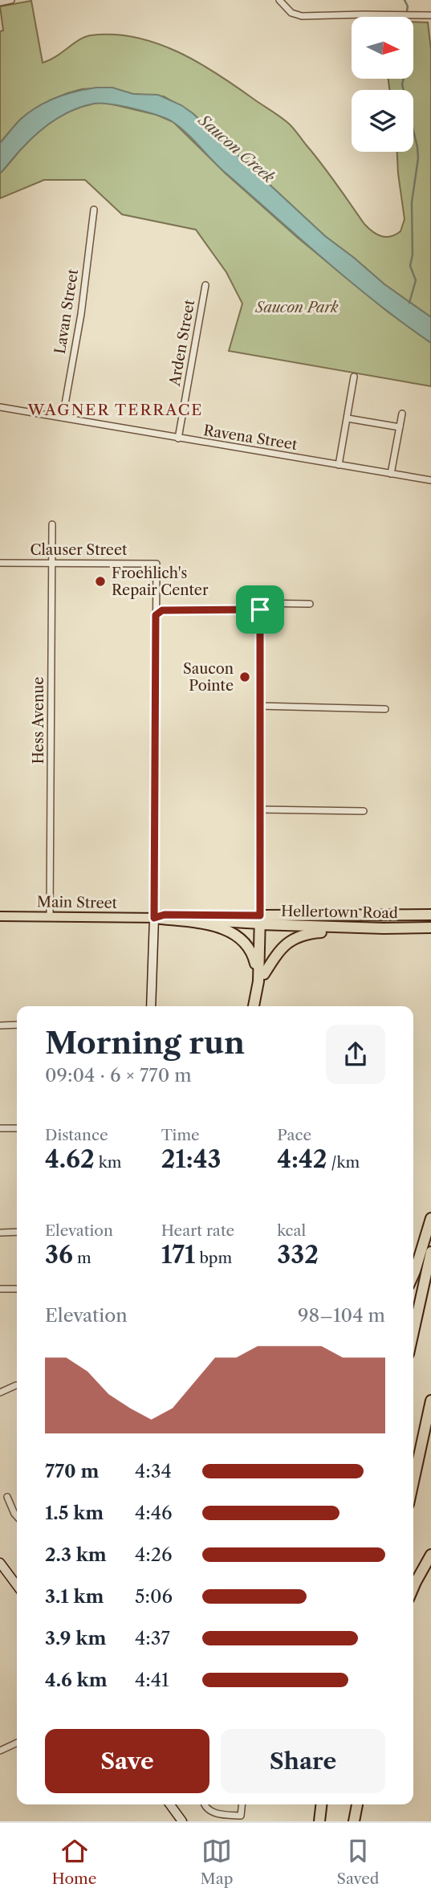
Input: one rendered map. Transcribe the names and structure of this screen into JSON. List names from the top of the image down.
{
  "streets": {
    "highway": ["Hellertown Road"],
    "main road": ["Main Street"],
    "street": [
      "Lavan Street",
      "Arden Street",
      "Ravena Street",
      "Clauser Street",
      "Hess Avenue"
    ]
  },
  "crossings": [
    ["Lavan Street", "Ravena Street"],
    ["Arden Street", "Ravena Street"],
    ["Clauser Street", "Hess Avenue"],
    ["Hess Avenue", "Main Street"],
    ["Main Street", "Hellertown Road"]
  ],
  "districts": ["WAGNER TERRACE"],
  "water": ["Saucon Creek"],
  "parks": ["Saucon Park"],
  "places": ["Froehlich's Repair Center", "Saucon Pointe"],
  "north": "right",
  "page": {
    "heading": ["Morning run", "09:04 · 6 × 770 m"],
    "stats": [
      ["Distance", "4.62 km"],
      ["Time", "21:43"],
      ["Pace", "4:42 /km"],
      ["Elevation", "36 m"],
      ["Heart rate", "171 bpm"],
      ["kcal", "332"]
    ],
    "chart": ["Elevation", "98–104 m"],
    "list": [
      {
        "name": "770 m",
        "note": "4:34"
      },
      {
        "name": "1.5 km",
        "note": "4:46"
      },
      {
        "name": "2.3 km",
        "note": "4:26"
      },
      {
        "name": "3.1 km",
        "note": "5:06"
      },
      {
        "name": "3.9 km",
        "note": "4:37"
      },
      {
        "name": "4.6 km",
        "note": "4:41"
      }
    ],
    "buttons": ["Save", "Share"],
    "tabs": ["Home", "Map", "Saved"]
  }
}
